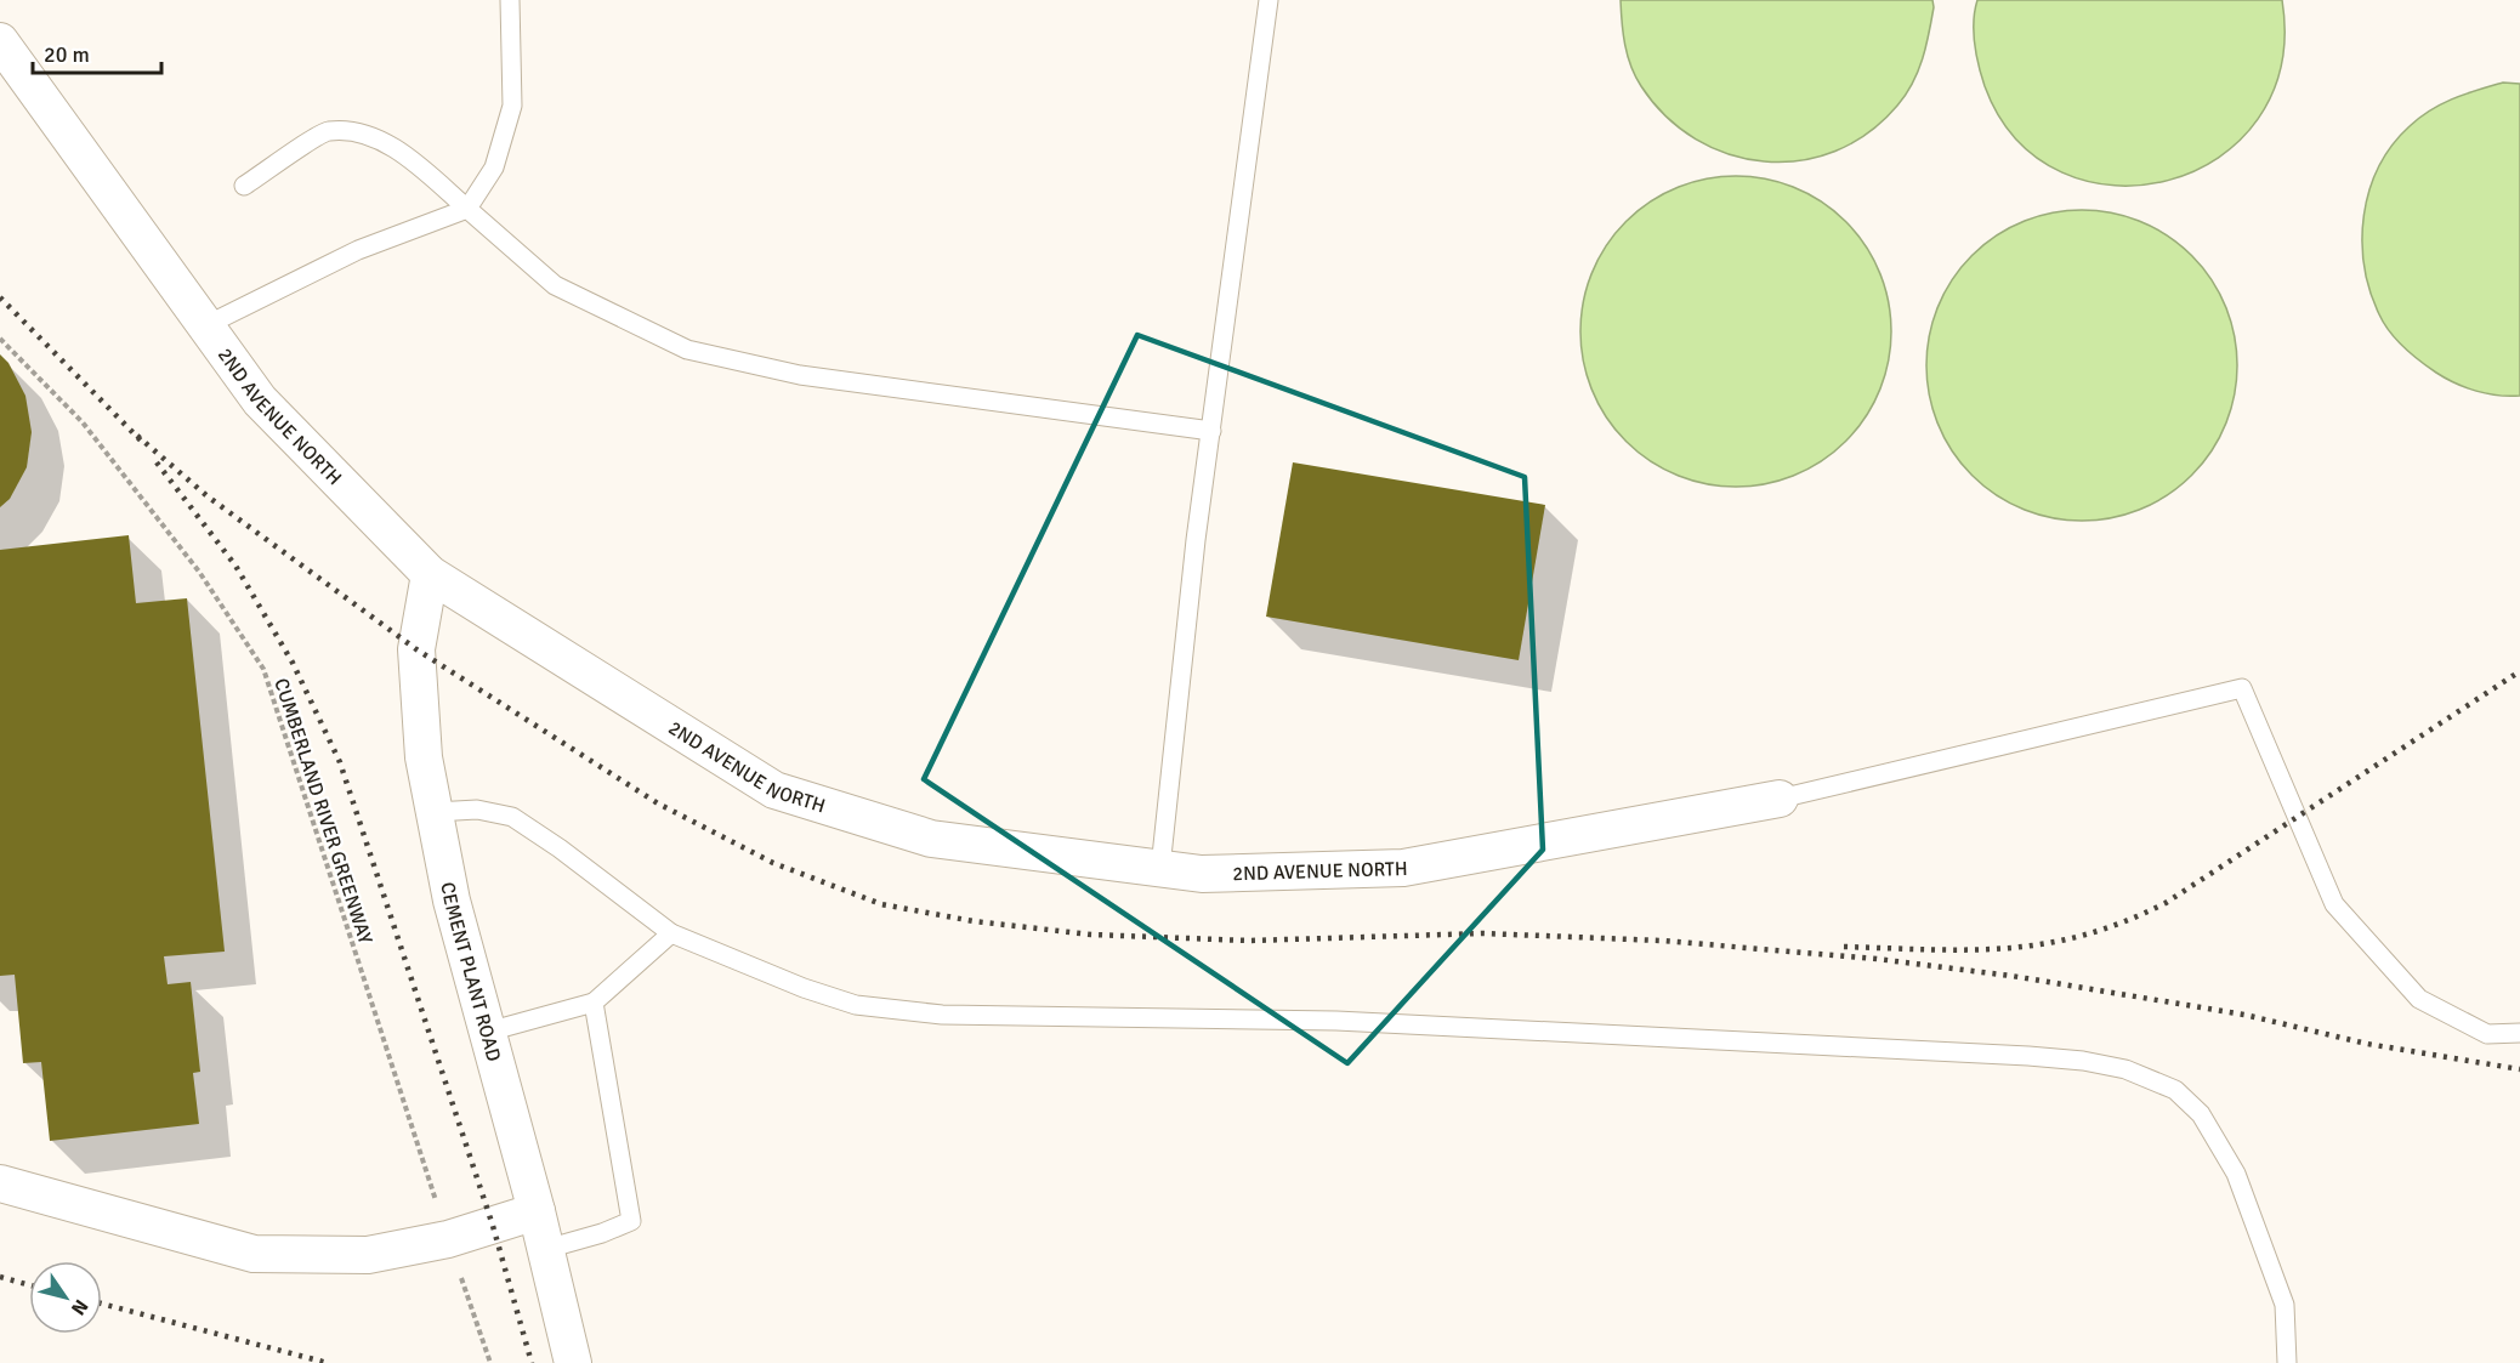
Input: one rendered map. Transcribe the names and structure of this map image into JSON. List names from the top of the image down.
{
  "streets": {
    "street": ["2ND AVENUE NORTH", "CEMENT PLANT ROAD"],
    "path": ["CUMBERLAND RIVER GREENWAY"]
  },
  "crossings": [
    ["2ND AVENUE NORTH", "CEMENT PLANT ROAD"]
  ],
  "scale_bar": "20 m",
  "north": "bottom right"
}
